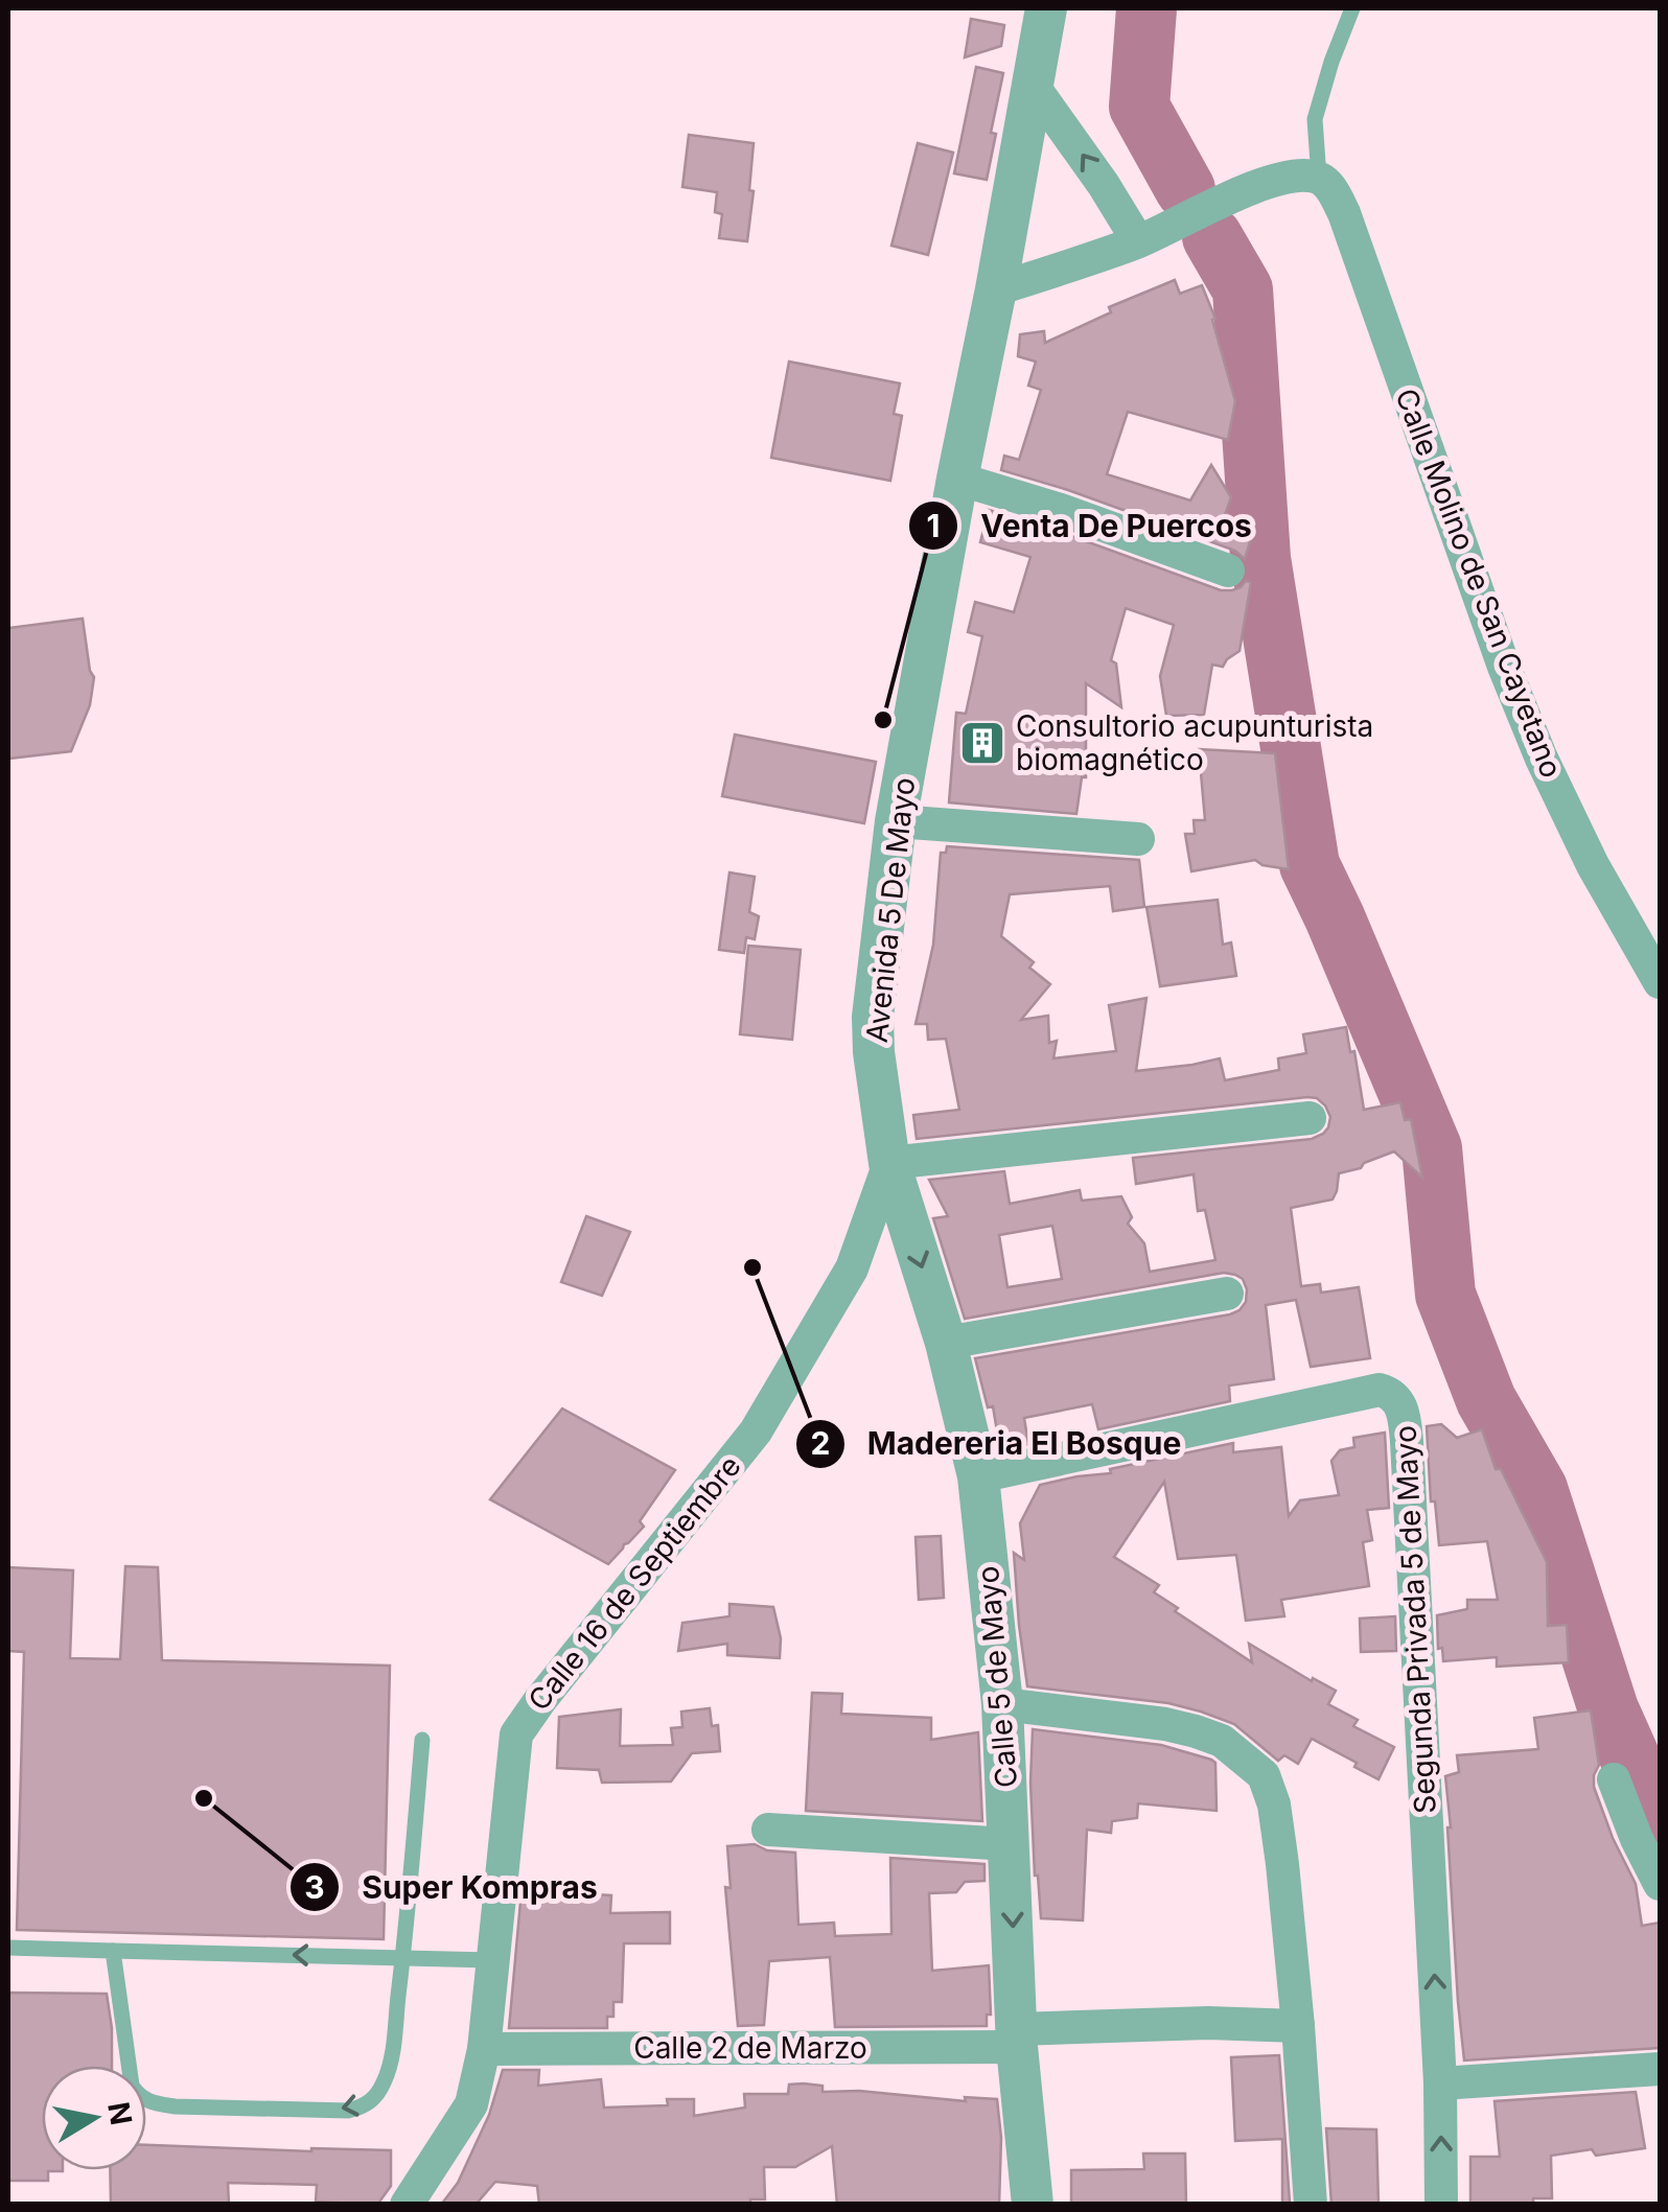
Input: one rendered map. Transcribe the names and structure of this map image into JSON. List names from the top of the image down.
{
  "streets": {
    "street": [
      "Calle Molino de San Cayetano",
      "Avenida 5 De Mayo",
      "Calle 16 de Septiembre",
      "Segunda Privada 5 de Mayo",
      "Calle 5 de Mayo",
      "Calle 2 de Marzo"
    ]
  },
  "crossings": [
    ["Avenida 5 De Mayo", "Calle 16 de Septiembre"],
    ["Avenida 5 De Mayo", "Calle 5 de Mayo"],
    ["Calle 16 de Septiembre", "Calle 5 de Mayo"],
    ["Calle 16 de Septiembre", "Calle 2 de Marzo"],
    ["Segunda Privada 5 de Mayo", "Calle 5 de Mayo"],
    ["Calle 5 de Mayo", "Calle 2 de Marzo"]
  ],
  "one_way": ["Calle 5 de Mayo"],
  "places": {
    "other": ["Venta De Puercos", "Madereria El Bosque", "Super Kompras"],
    "building": ["Consultorio acupunturista biomagnético"]
  },
  "north": "right"
}
